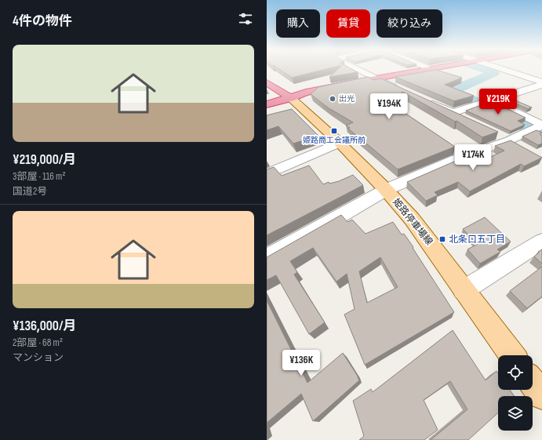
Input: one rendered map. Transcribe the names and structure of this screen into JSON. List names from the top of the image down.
{
  "streets": {
    "main road": ["姫路停車場線"]
  },
  "places": {
    "other": ["出光"],
    "transit": ["姫路商工会議所前", "北条口五丁目"]
  },
  "page": {
    "heading": "4件の物件",
    "chip": ["購入", "賃貸", "絞り込み"],
    "list": [
      {
        "name": "¥219,000/月",
        "note": "3部屋 · 116 m² · 国道2号"
      },
      {
        "name": "¥136,000/月",
        "note": "2部屋 · 68 m² · マンション"
      }
    ],
    "price": [
      "¥219K",
      "¥194K",
      "¥174K",
      "¥136K"
    ]
  }
}
